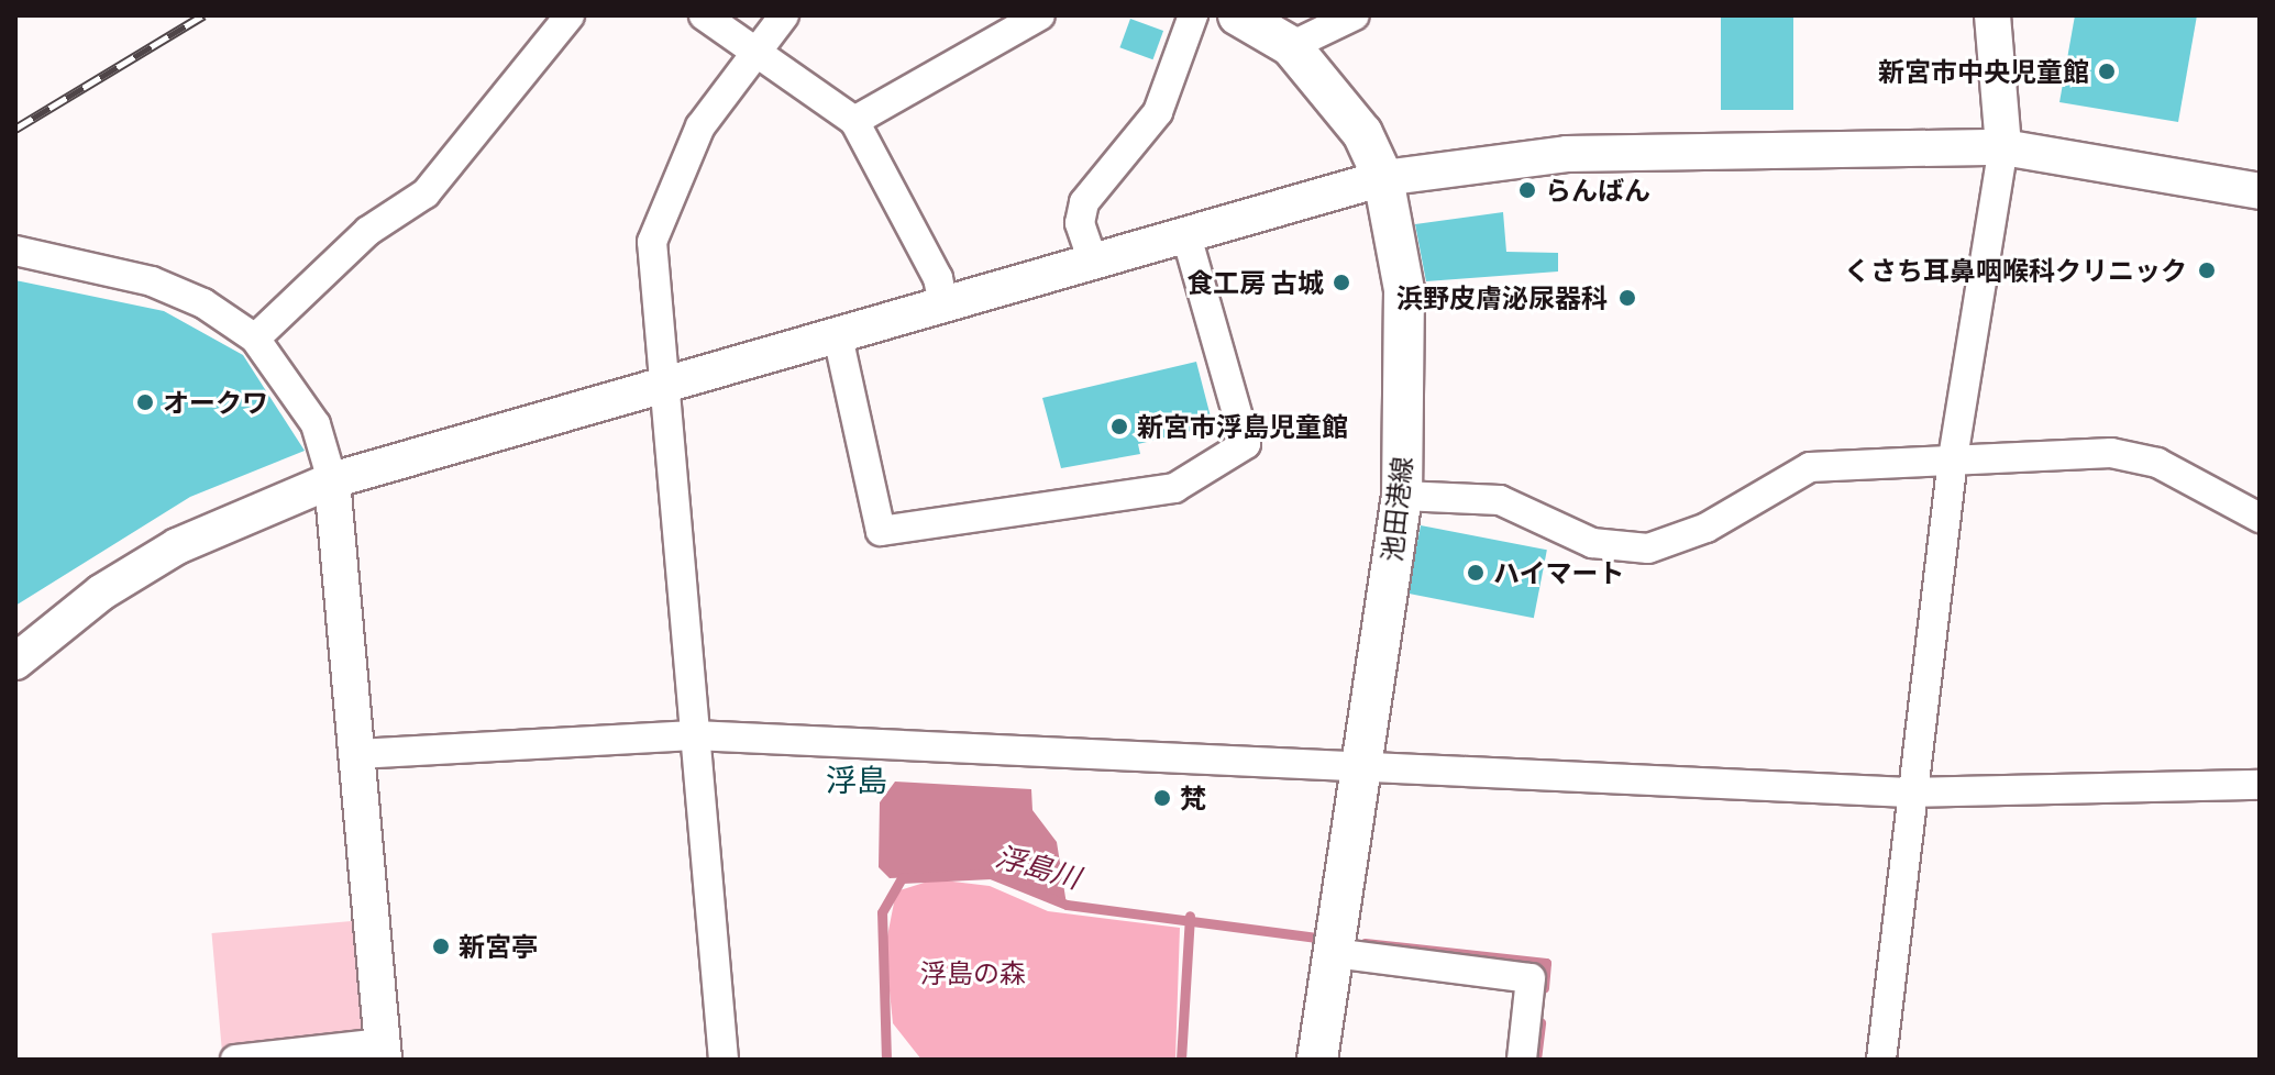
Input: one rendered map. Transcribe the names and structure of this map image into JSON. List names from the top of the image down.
{
  "streets": {
    "main road": ["池田港線"]
  },
  "districts": ["浮島"],
  "water": ["浮島川"],
  "parks": ["浮島の森"],
  "places": [
    "新宮市中央児童館",
    "らんばん",
    "くさち耳鼻咽喉科クリニック",
    "食工房 古城",
    "浜野皮膚泌尿器科",
    "オークワ",
    "新宮市浮島児童館",
    "ハイマート",
    "梵",
    "新宮亭"
  ]
}
